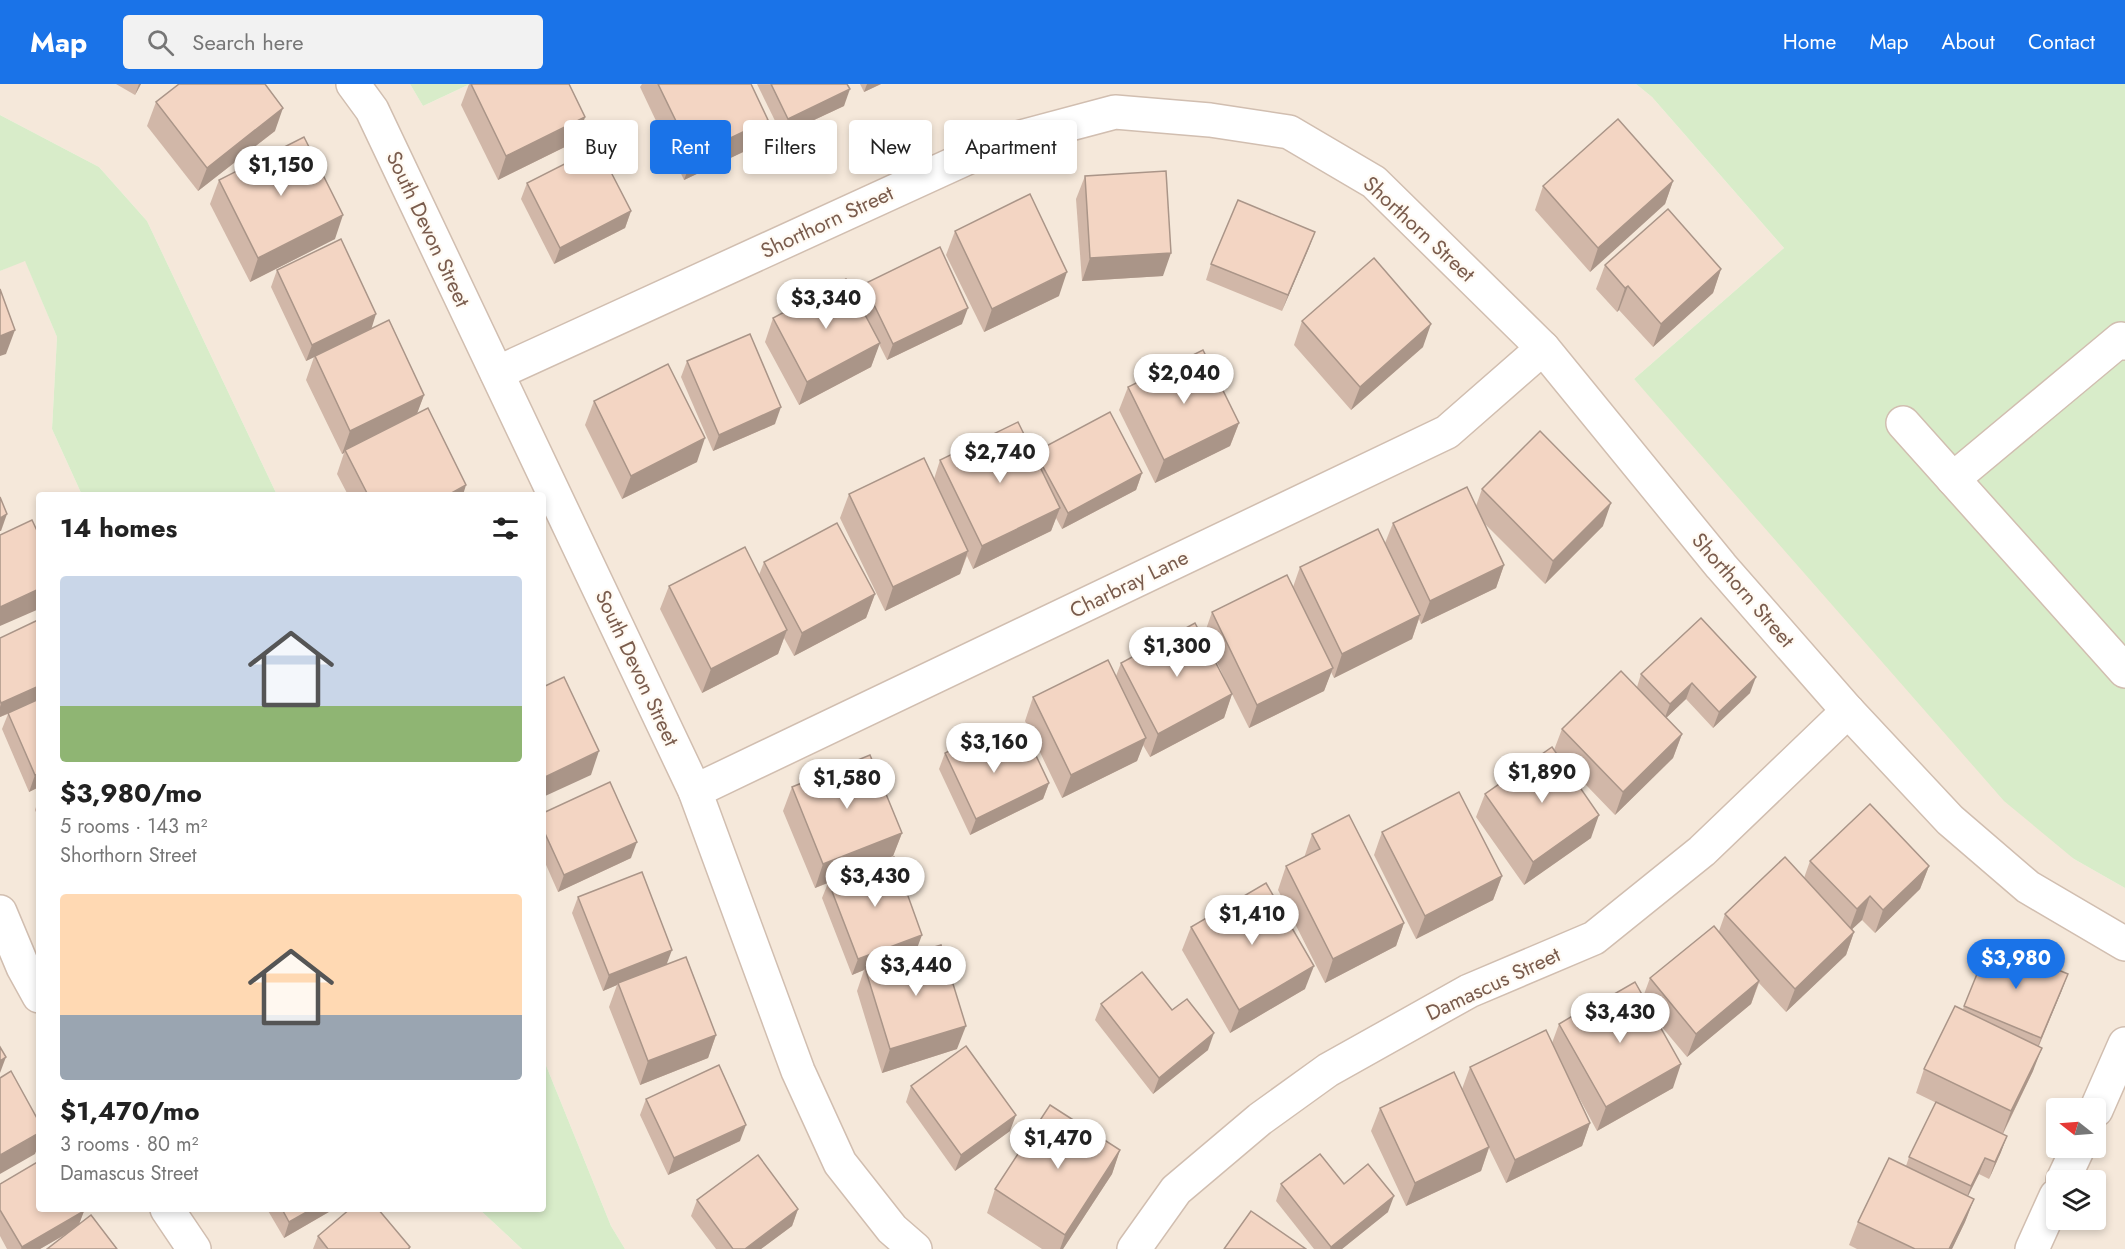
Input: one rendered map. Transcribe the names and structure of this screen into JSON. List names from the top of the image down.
{
  "streets": {
    "street": [
      "Shorthorn Street",
      "South Devon Street",
      "Charbray Lane",
      "Damascus Street"
    ]
  },
  "crossings": [
    ["Shorthorn Street", "South Devon Street"],
    ["Shorthorn Street", "Charbray Lane"],
    ["Shorthorn Street", "Damascus Street"],
    ["South Devon Street", "Charbray Lane"]
  ],
  "north": "left",
  "page": {
    "header": "Map",
    "search": "Search here",
    "nav": [
      "Home",
      "Map",
      "About",
      "Contact"
    ],
    "chip": [
      "Buy",
      "Rent",
      "Filters",
      "New",
      "Apartment"
    ],
    "price": [
      "$1,150",
      "$3,340",
      "$2,040",
      "$2,740",
      "$1,300",
      "$3,160",
      "$1,890",
      "$1,580",
      "$3,430",
      "$1,410",
      "$3,980",
      "$3,440",
      "$3,430",
      "$1,470"
    ],
    "heading": "14 homes",
    "list": [
      {
        "name": "$3,980/mo",
        "note": "5 rooms · 143 m² · Shorthorn Street"
      },
      {
        "name": "$1,470/mo",
        "note": "3 rooms · 80 m² · Damascus Street"
      }
    ]
  }
}
